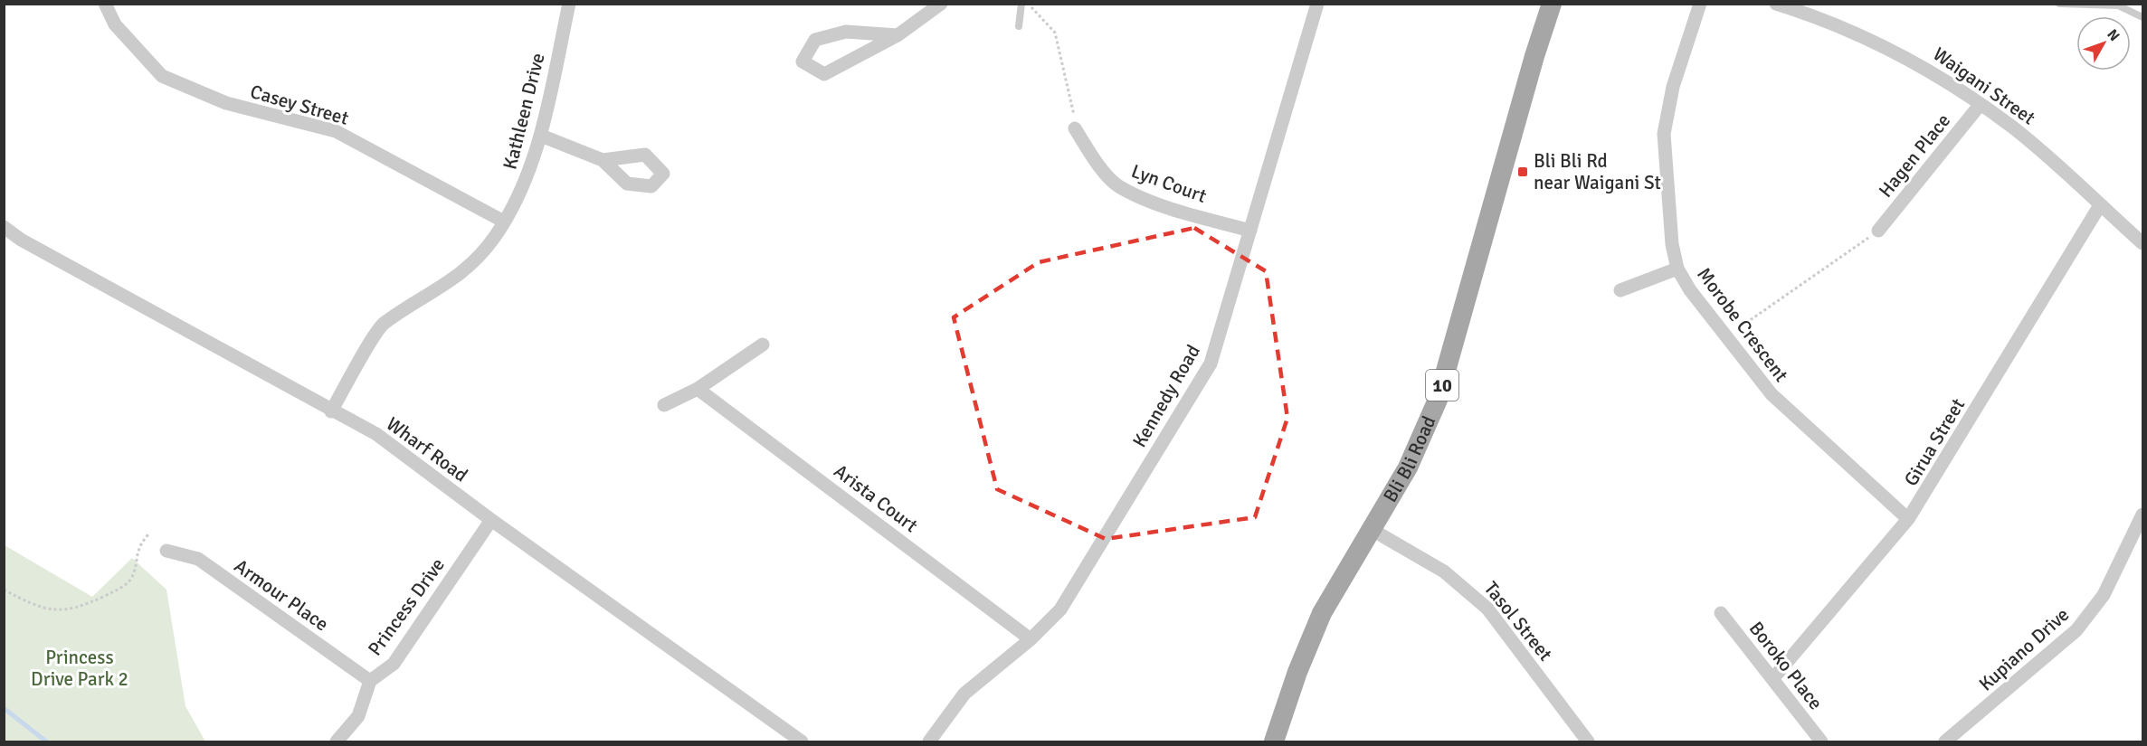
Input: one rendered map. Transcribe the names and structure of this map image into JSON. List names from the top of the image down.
{
  "streets": {
    "main road": ["10", "Bli Bli Road"],
    "street": [
      "Waigani Street",
      "Casey Street",
      "Kathleen Drive",
      "Hagen Place",
      "Lyn Court",
      "Morobe Crescent",
      "Kennedy Road",
      "Girua Street",
      "Wharf Road",
      "Arista Court",
      "Armour Place",
      "Princess Drive",
      "Tasol Street",
      "Kupiano Drive",
      "Boroko Place"
    ]
  },
  "crossings": [
    ["Waigani Street", "Hagen Place"],
    ["Waigani Street", "Girua Street"],
    ["Casey Street", "Kathleen Drive"],
    ["Kathleen Drive", "Wharf Road"],
    ["Lyn Court", "Kennedy Road"],
    ["Morobe Crescent", "Girua Street"],
    ["Kennedy Road", "Arista Court"],
    ["Girua Street", "Boroko Place"],
    ["Wharf Road", "Princess Drive"],
    ["Bli Bli Road", "Tasol Street"],
    ["Armour Place", "Princess Drive"]
  ],
  "parks": ["Princess Drive Park 2"],
  "places": {
    "transit": ["Bli Bli Rd near Waigani St"]
  },
  "north": "top right"
}
